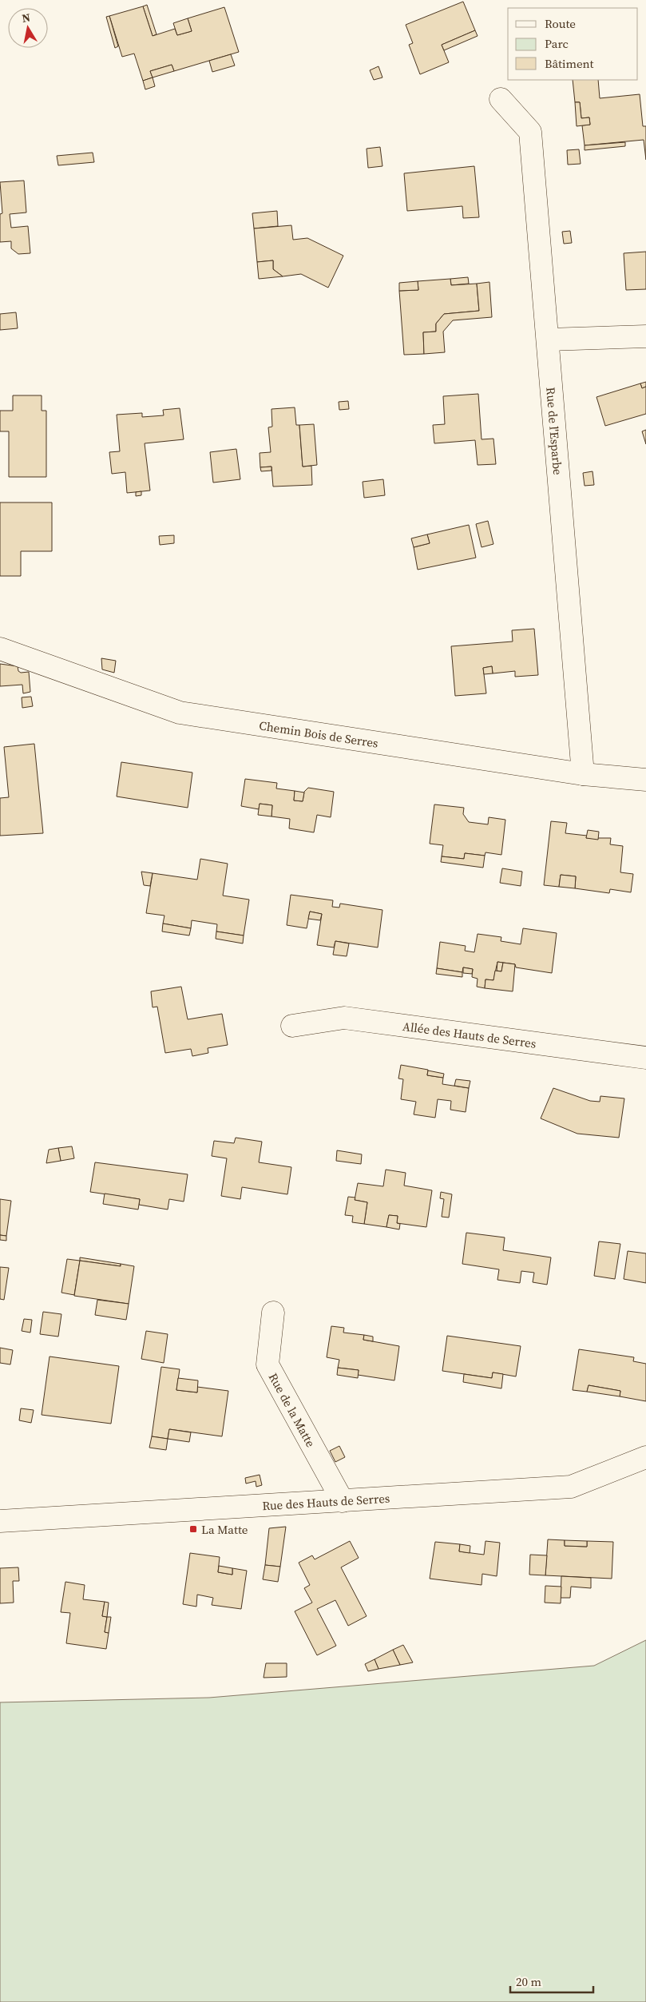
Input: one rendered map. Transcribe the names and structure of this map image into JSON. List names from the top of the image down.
{
  "streets": {
    "street": [
      "Rue de l'Esparbe",
      "Chemin Bois de Serres",
      "Allée des Hauts de Serres",
      "Rue de la Matte",
      "Rue des Hauts de Serres"
    ]
  },
  "crossings": [
    ["Rue de l'Esparbe", "Chemin Bois de Serres"],
    ["Rue de la Matte", "Rue des Hauts de Serres"]
  ],
  "places": {
    "transit": ["La Matte"]
  },
  "legend": ["Route", "Parc", "Bâtiment"],
  "scale_bar": "20 m",
  "north": "top"
}
